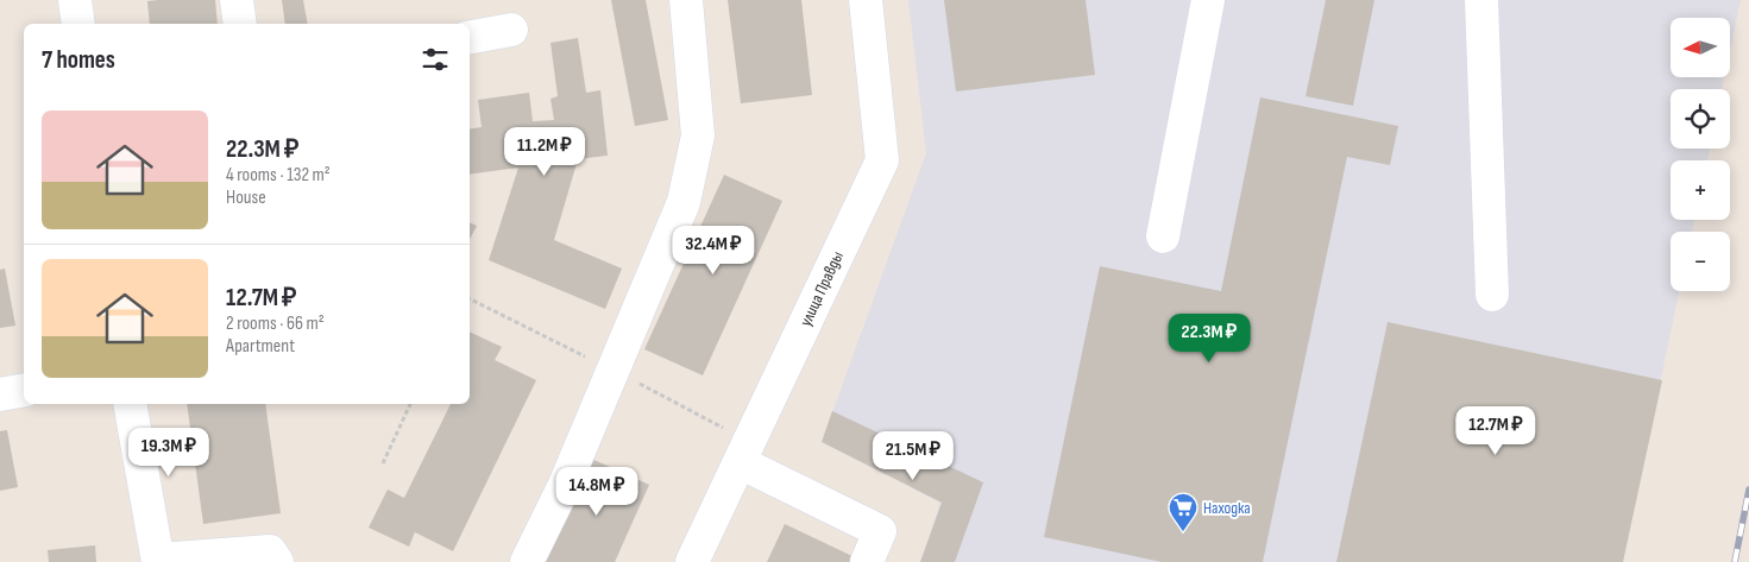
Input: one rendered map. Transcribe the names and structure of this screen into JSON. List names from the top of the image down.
{
  "streets": {
    "street": ["улица Правды"]
  },
  "places": {
    "supermarket": ["Находка"]
  },
  "north": "left",
  "page": {
    "map_buttons": ["+", "−"],
    "heading": "7 homes",
    "list": [
      {
        "name": "22.3M ₽",
        "note": "4 rooms · 132 m² · House"
      },
      {
        "name": "12.7M ₽",
        "note": "2 rooms · 66 m² · Apartment"
      }
    ],
    "price": [
      "11.2M ₽",
      "32.4M ₽",
      "22.3M ₽",
      "12.7M ₽",
      "19.3M ₽",
      "21.5M ₽",
      "14.8M ₽"
    ]
  }
}
